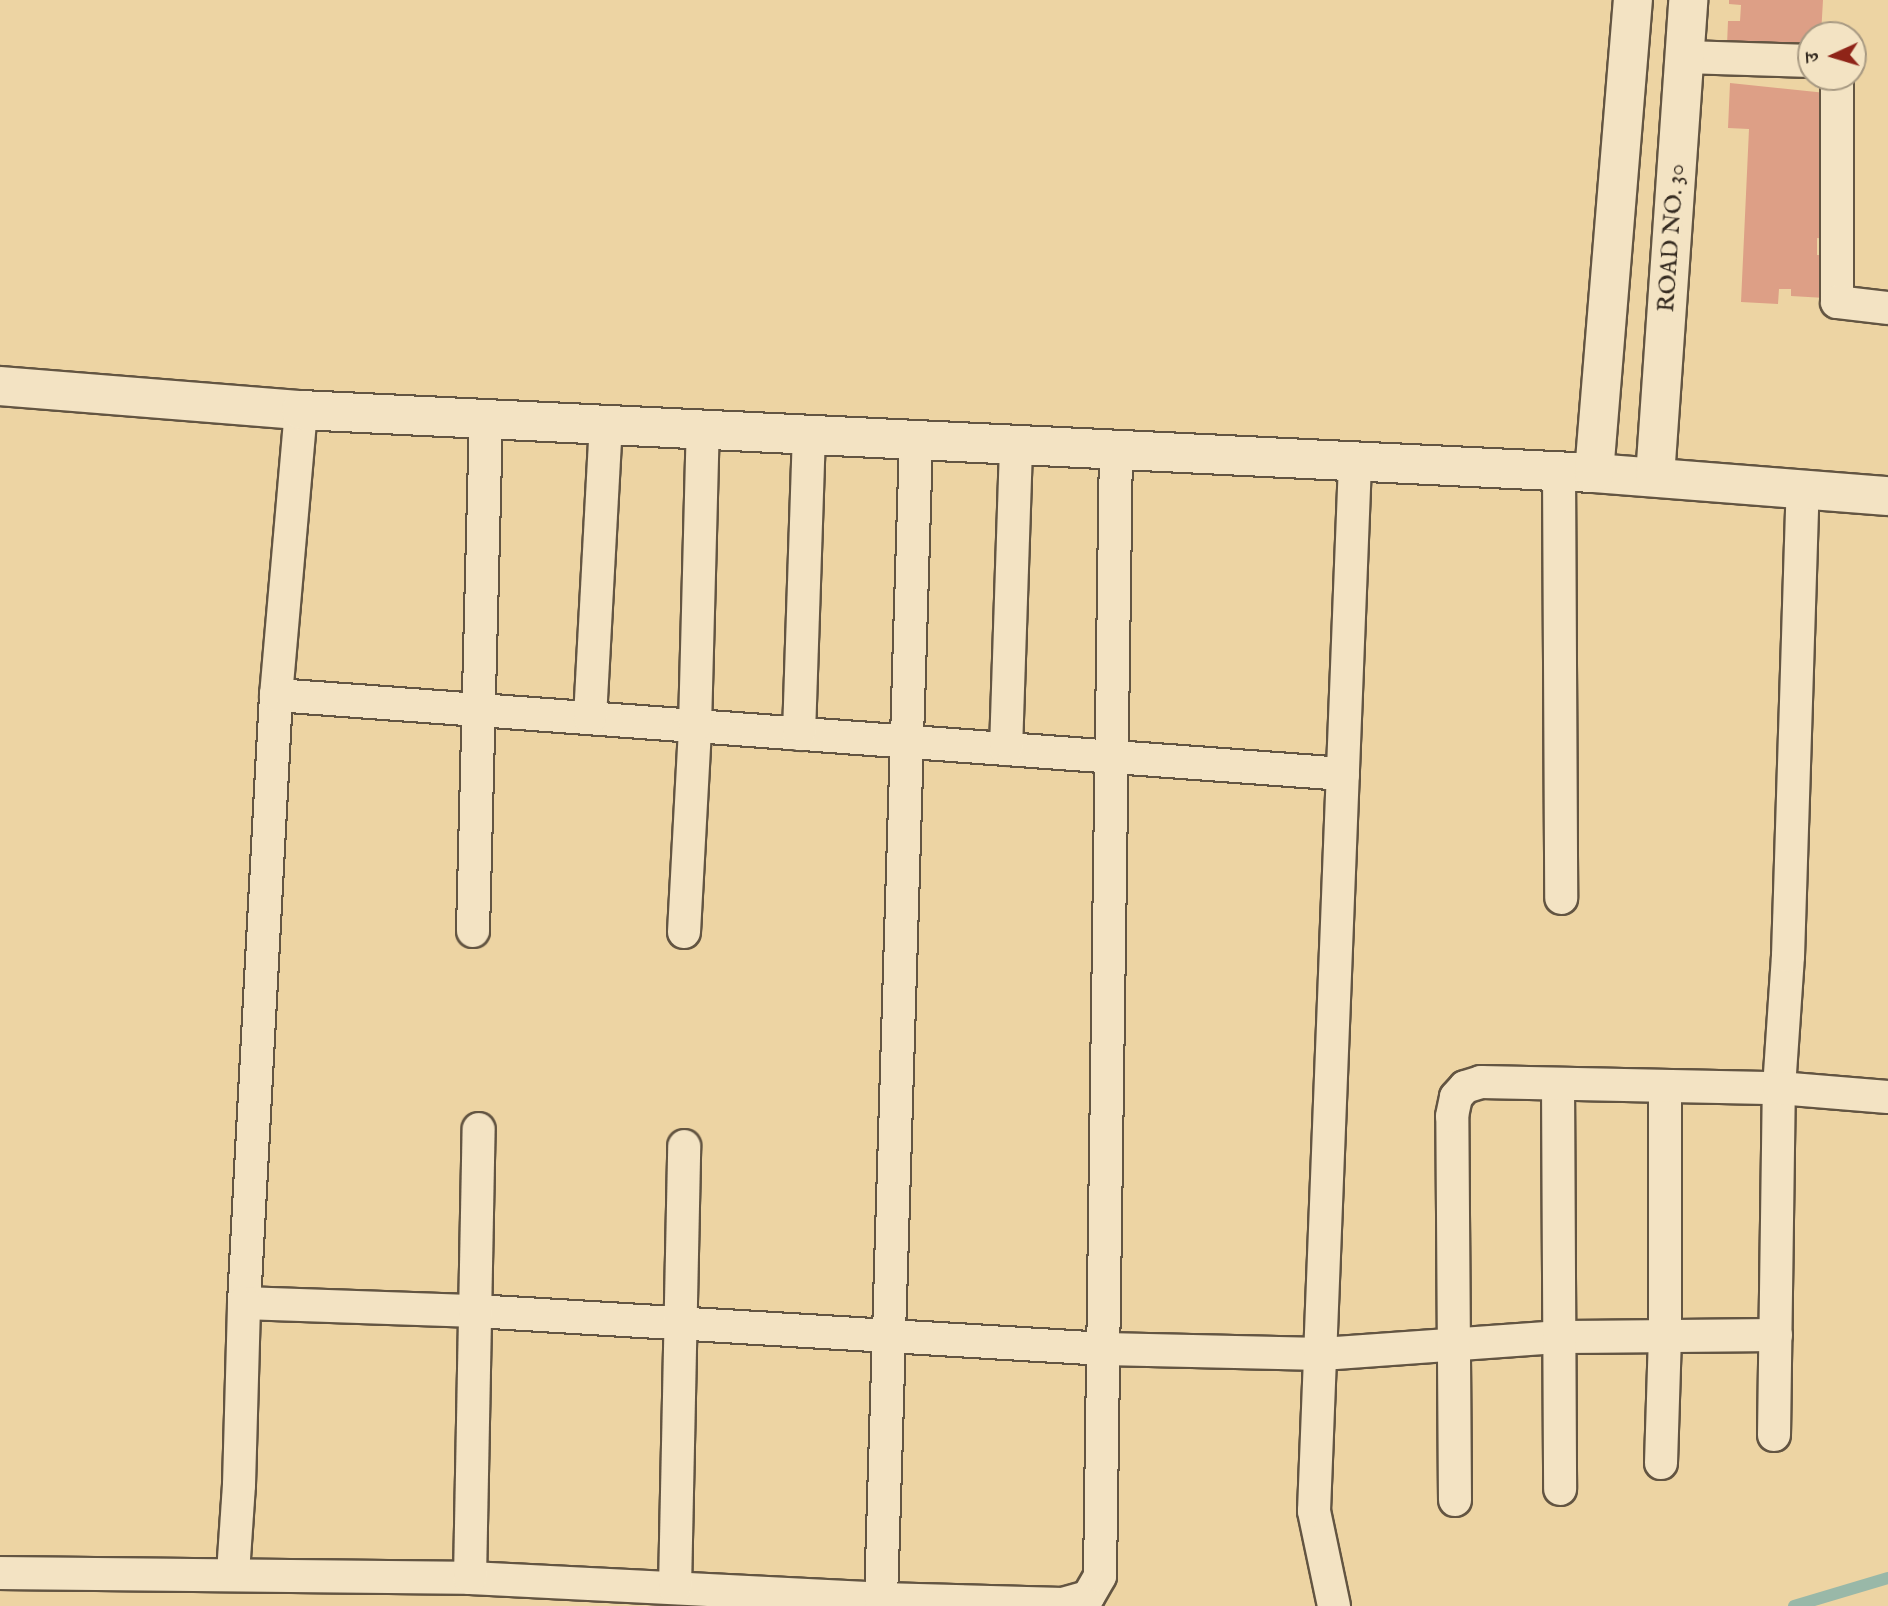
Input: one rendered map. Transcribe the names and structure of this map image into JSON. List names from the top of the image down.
{
  "streets": {
    "street": ["ROAD NO. 30"]
  },
  "north": "left"
}
